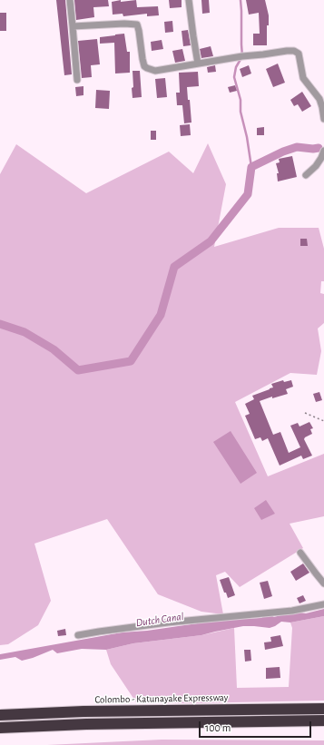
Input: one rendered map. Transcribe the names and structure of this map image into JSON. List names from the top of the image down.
{
  "streets": {
    "highway": ["Colombo - Katunayake Expressway"]
  },
  "water": ["Dutch Canal"],
  "scale_bar": "100 m"
}
